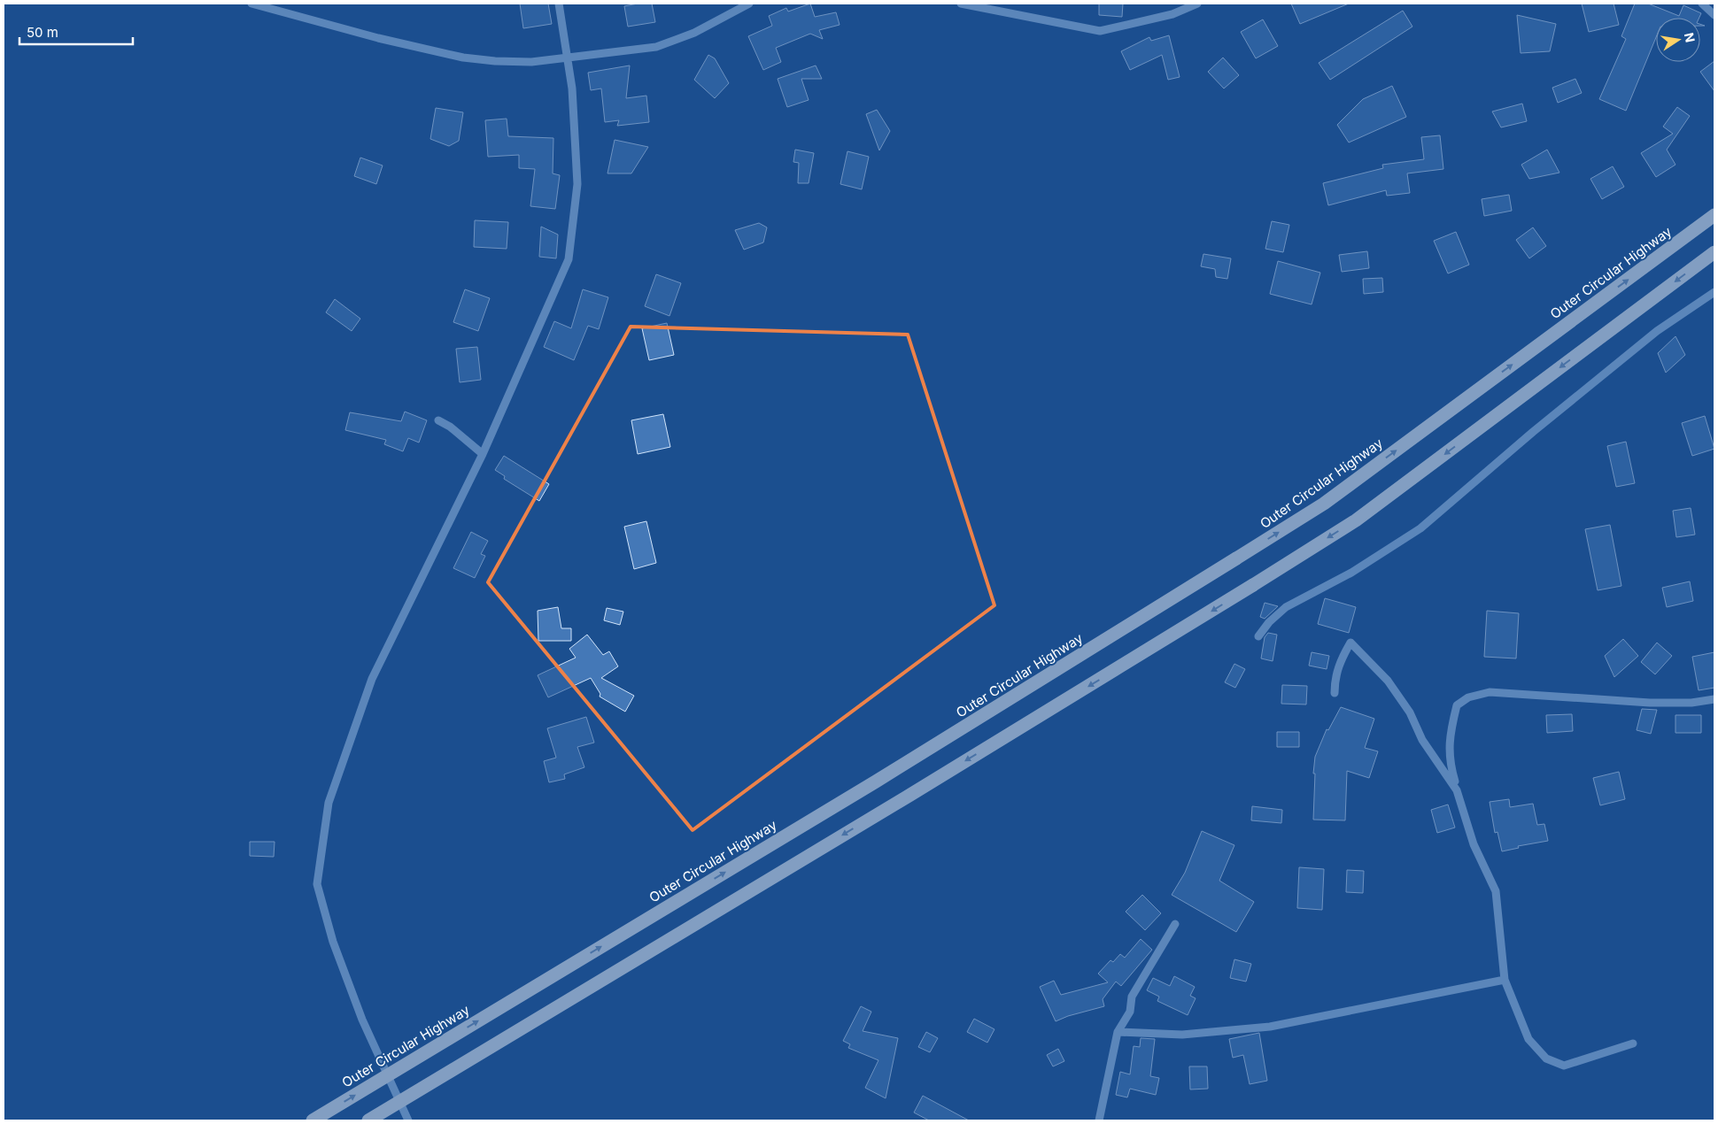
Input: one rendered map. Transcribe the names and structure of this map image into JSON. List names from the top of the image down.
{
  "streets": {
    "highway": ["Outer Circular Highway"]
  },
  "scale_bar": "50 m",
  "north": "right"
}
